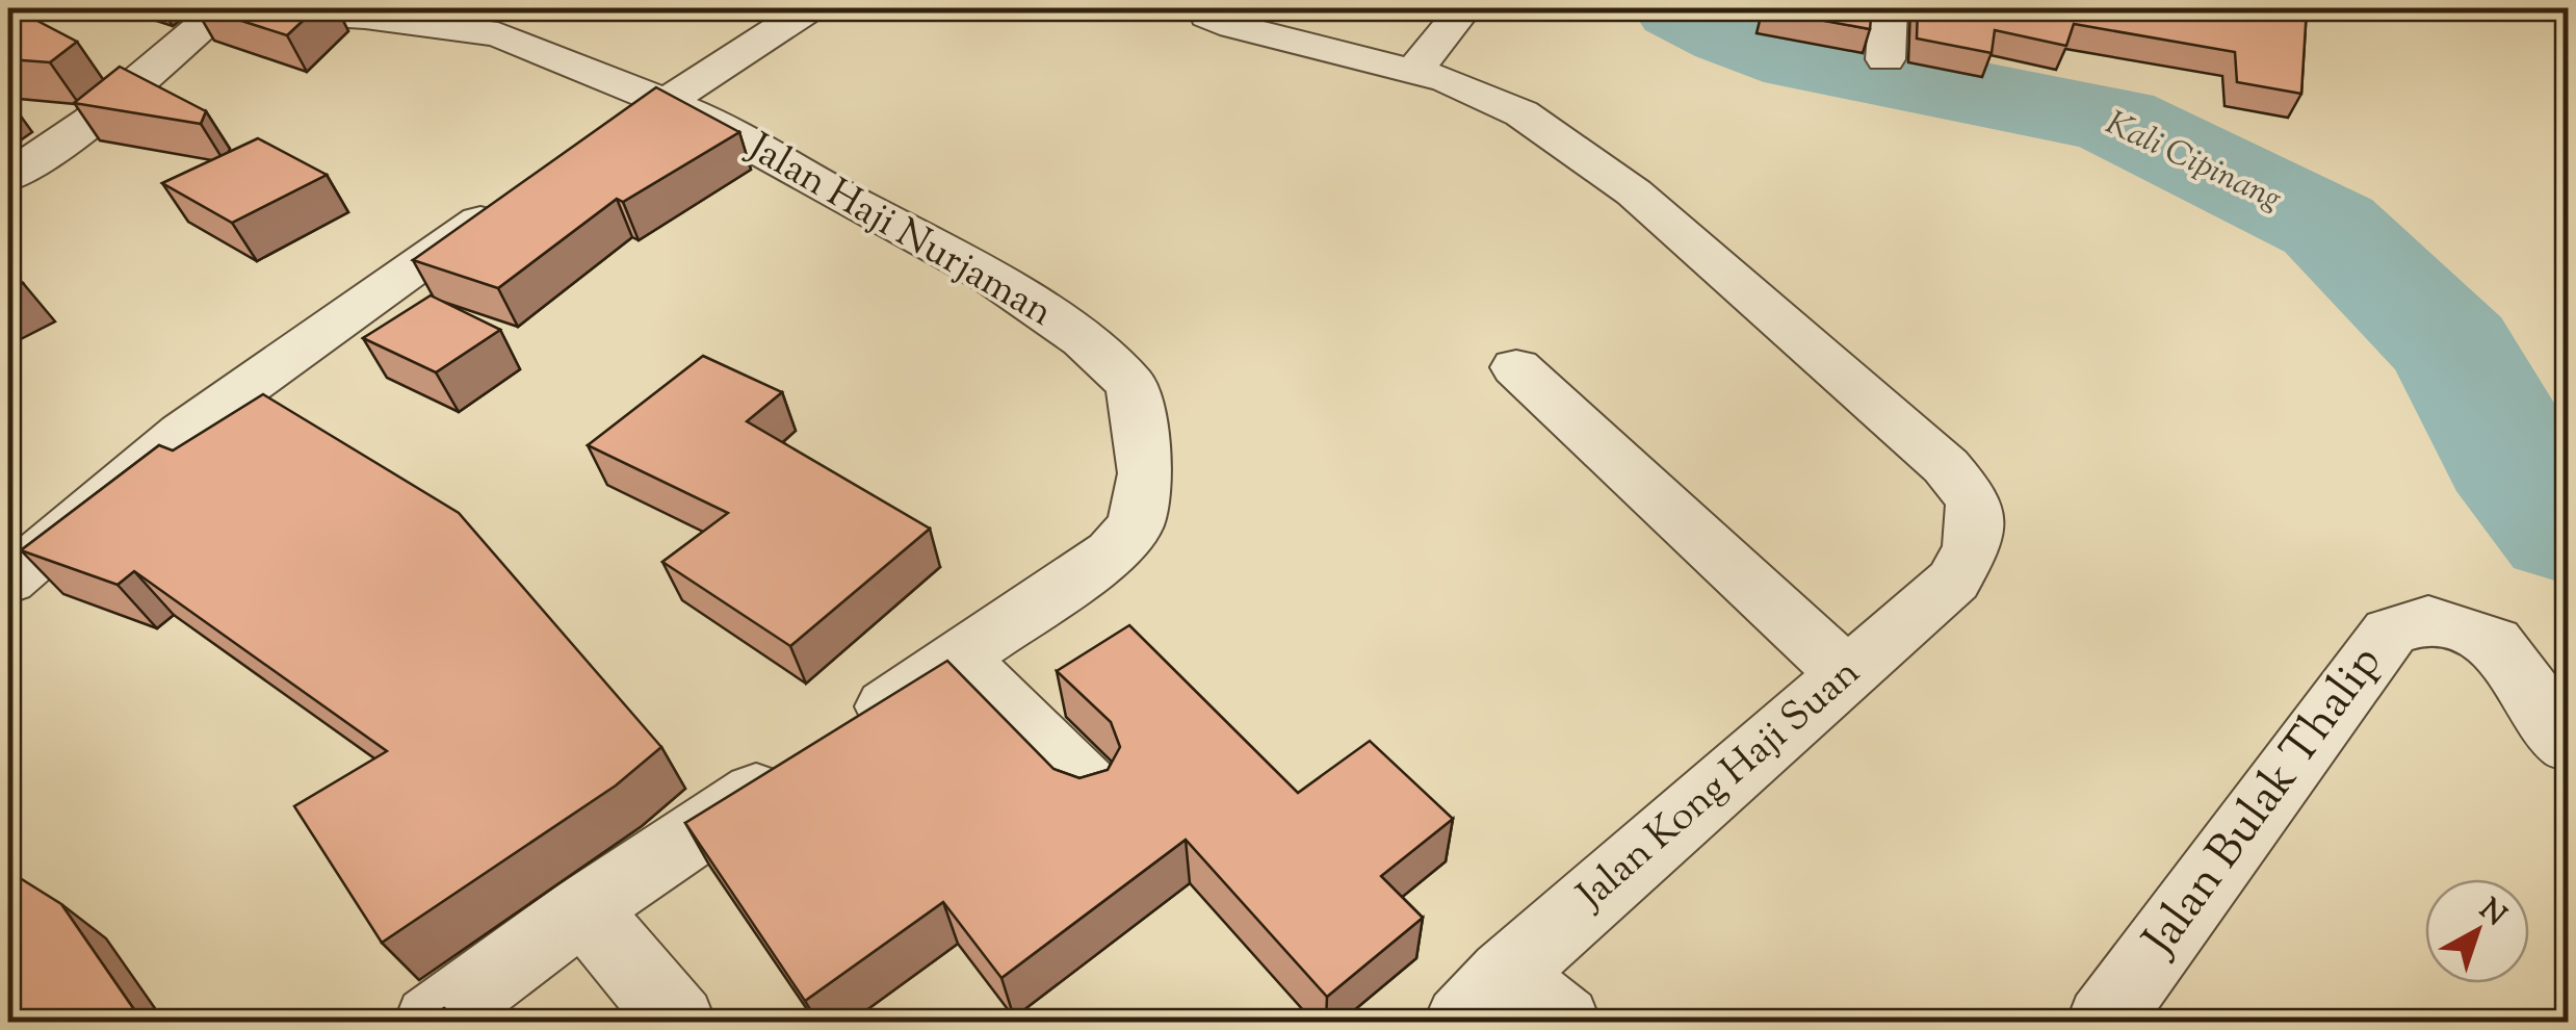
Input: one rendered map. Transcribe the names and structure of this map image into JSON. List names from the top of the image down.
{
  "streets": {
    "street": ["Jalan Haji Nurjaman", "Jalan Kong Haji Suan", "Jalan Bulak Thalip"]
  },
  "water": ["Kali Cipinang"],
  "north": "top right"
}
